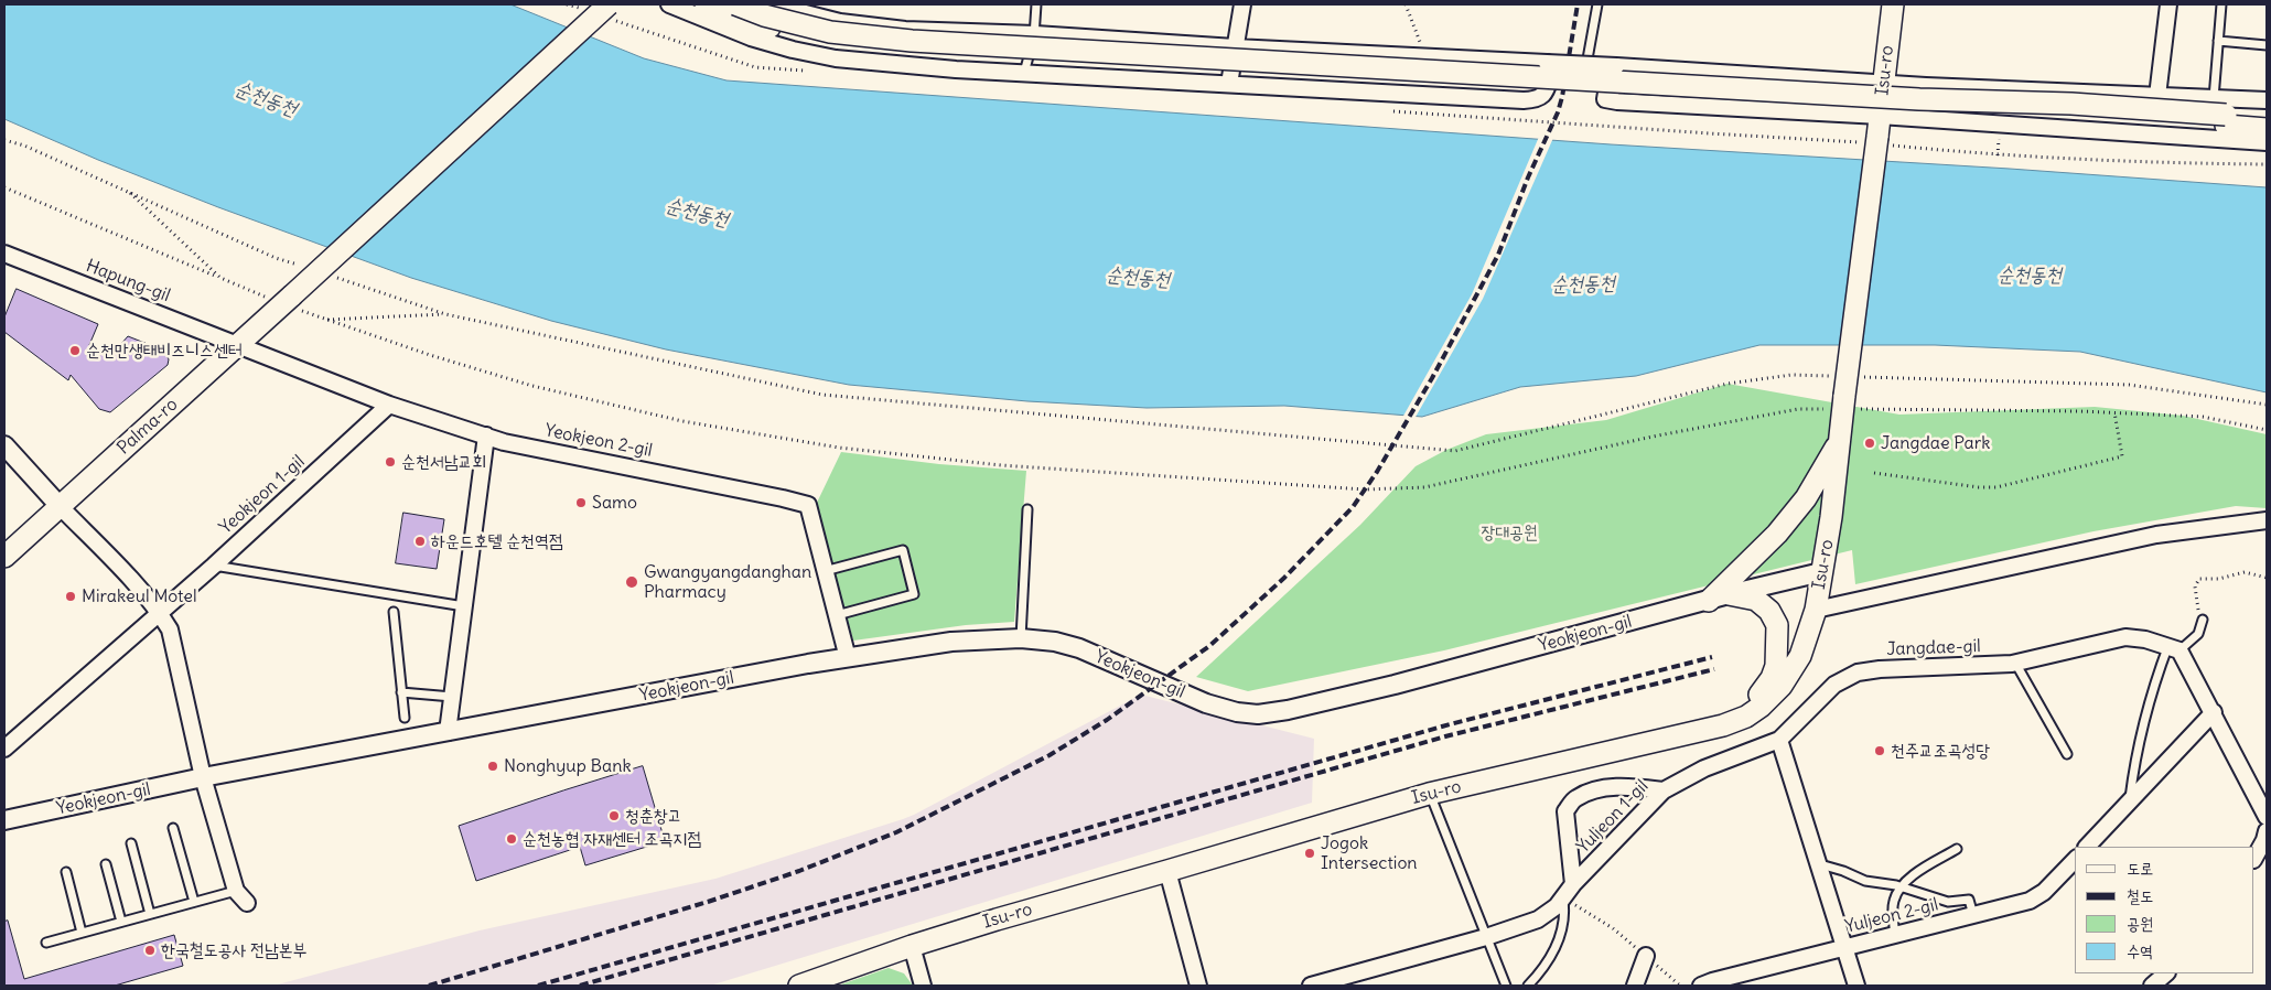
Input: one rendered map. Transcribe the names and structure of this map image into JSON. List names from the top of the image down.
{
  "streets": {
    "main road": ["Isu-ro", "Palma-ro"],
    "street": [
      "Hapung-gil",
      "Yeokjeon 2-gil",
      "Yeokjeon 1-gil",
      "Yeokjeon-gil",
      "Jangdae-gil",
      "Yuljeon 1-gil",
      "Yuljeon 2-gil"
    ]
  },
  "crossings": [
    ["Isu-ro", "Yeokjeon-gil"],
    ["Hapung-gil", "Palma-ro"],
    ["Hapung-gil", "Yeokjeon 2-gil"],
    ["Palma-ro", "Yeokjeon 2-gil"],
    ["Yeokjeon 2-gil", "Yeokjeon 1-gil"],
    ["Yeokjeon 2-gil", "Yeokjeon-gil"],
    ["Jangdae-gil", "Yuljeon 1-gil"]
  ],
  "water": ["순천동천"],
  "parks": ["장대공원"],
  "places": [
    "순천만생태비즈니스센터",
    "Jangdae Park",
    "순천서남교회",
    "Samo",
    "하운드호텔 순천역점",
    "Gwangyangdanghan Pharmacy",
    "Mirakeul Motel",
    "천주교조곡성당",
    "Nonghyup Bank",
    "청춘창고",
    "순천농협 자재센터 조곡지점",
    "Jogok Intersection",
    "한국철도공사 전남본부"
  ],
  "legend": [
    "도로",
    "철도",
    "공원",
    "수역"
  ]
}
